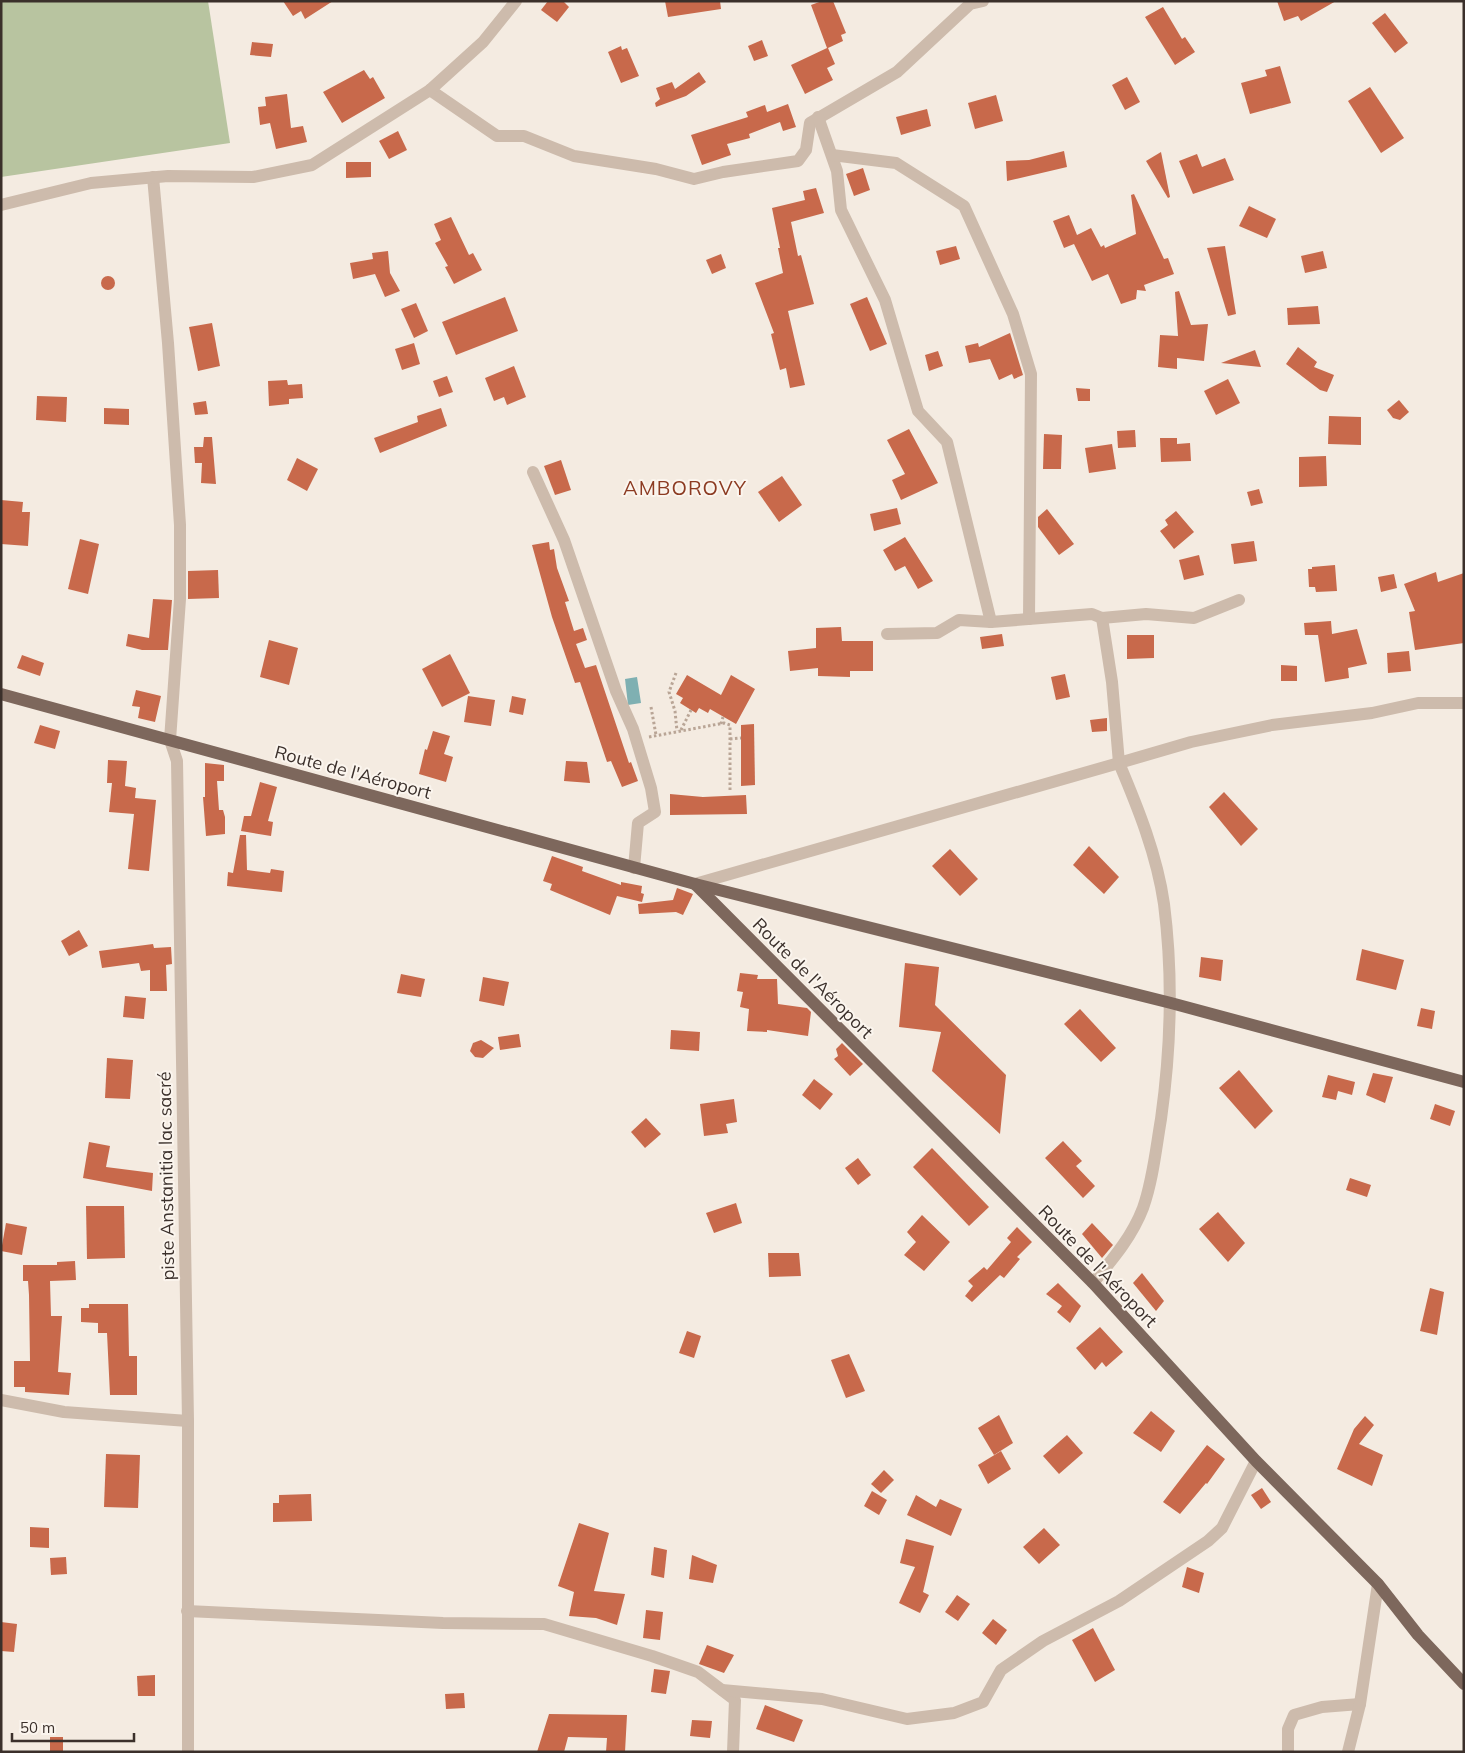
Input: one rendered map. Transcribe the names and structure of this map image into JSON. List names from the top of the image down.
{
  "streets": {
    "main road": ["Route de l'Aéroport"],
    "street": ["piste Anstanitia lac sacré"]
  },
  "crossings": [
    ["Route de l'Aéroport", "piste Anstanitia lac sacré"]
  ],
  "districts": ["AMBOROVY"],
  "scale_bar": "50 m"
}
